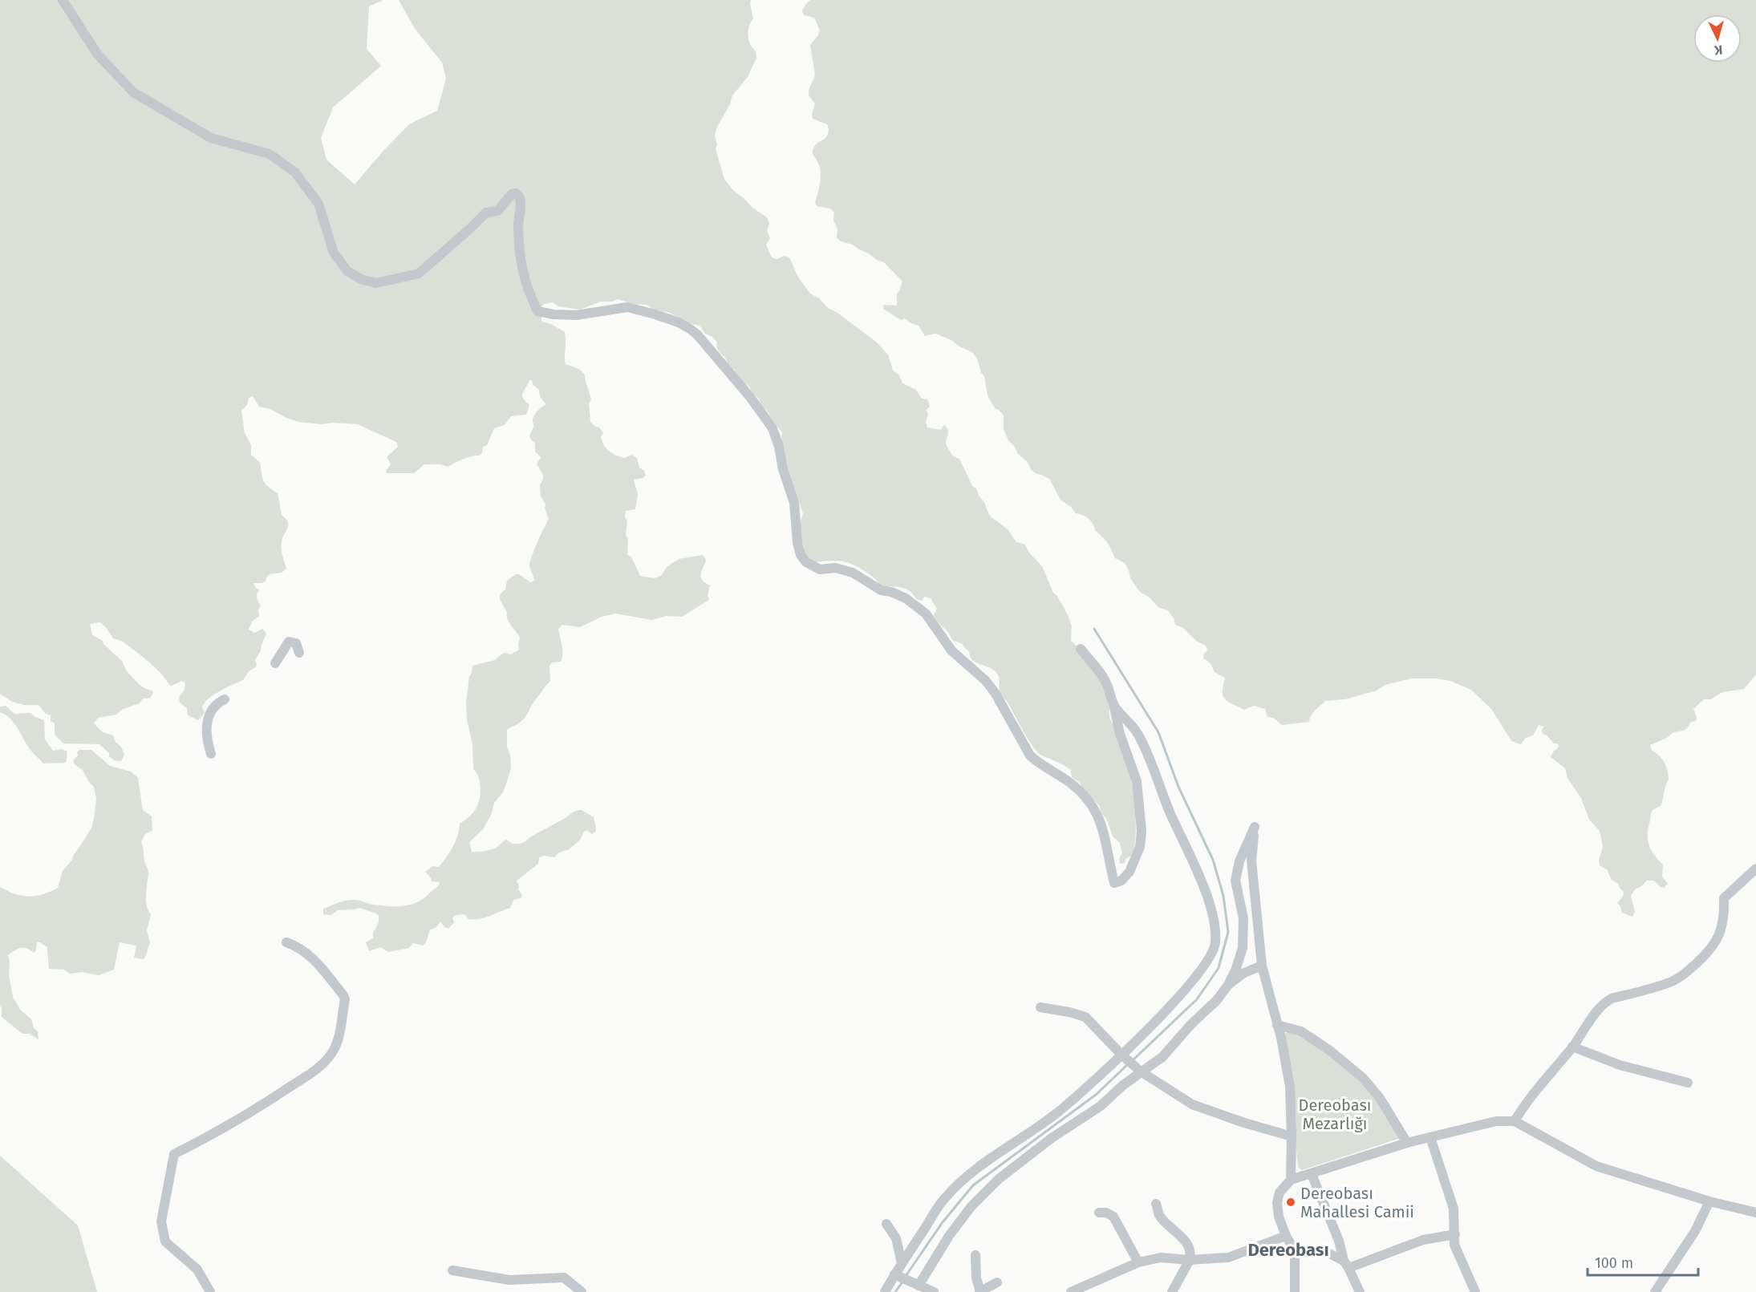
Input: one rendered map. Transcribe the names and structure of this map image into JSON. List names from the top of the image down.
{
  "districts": ["Dereobası"],
  "parks": ["Dereobası Mezarlığı"],
  "places": ["Dereobası Mahallesi Camii"],
  "scale_bar": "100 m",
  "north": "bottom"
}
